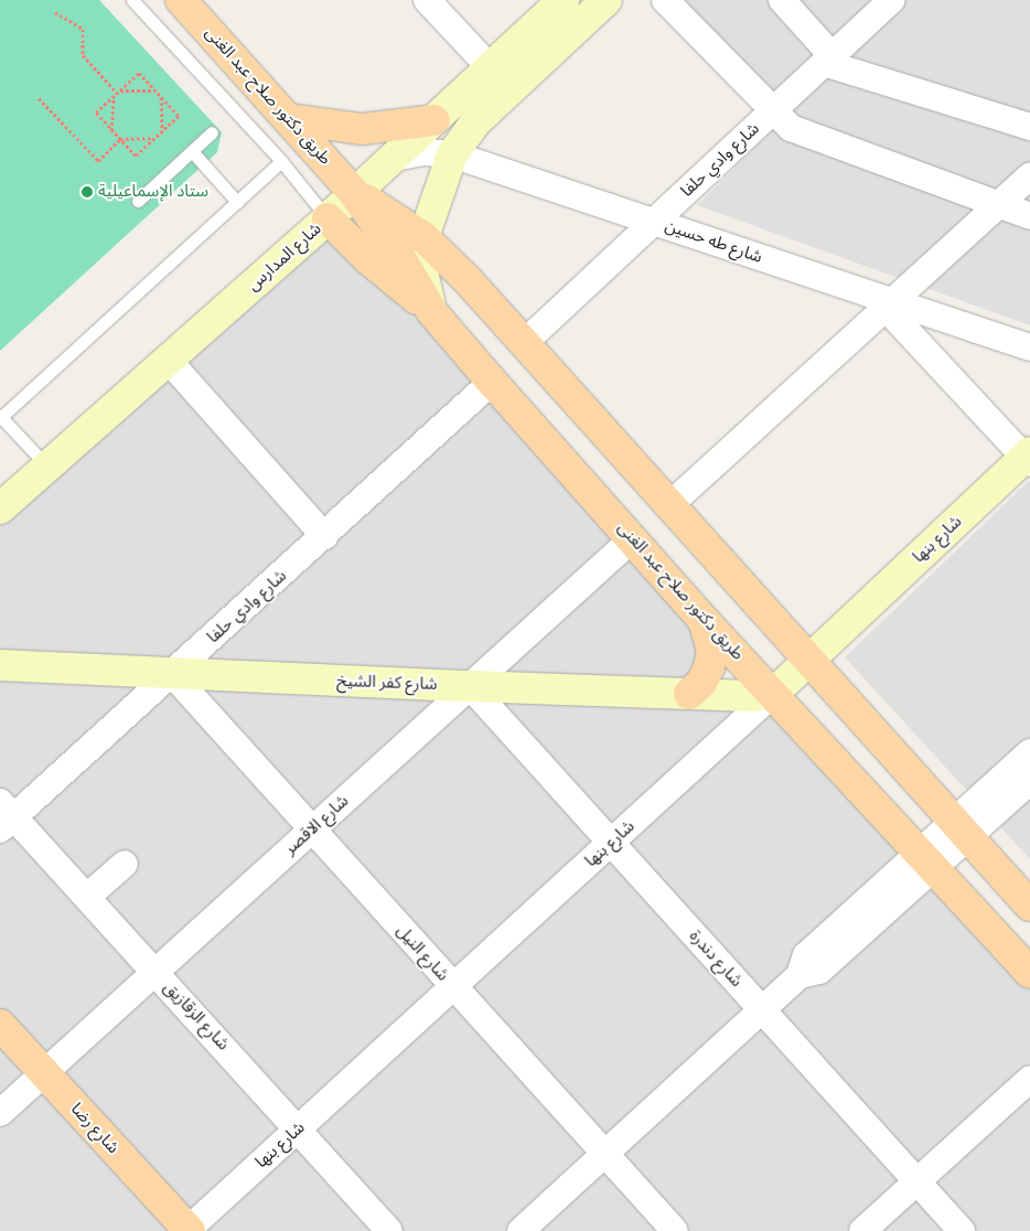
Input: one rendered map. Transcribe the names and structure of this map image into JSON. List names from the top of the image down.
{
  "streets": {
    "main road": [
      "طريق دكتور صلاح عبد الغنى",
      "شارع المدارس",
      "شارع بنها",
      "شارع كفر الشيخ",
      "شارع رضا"
    ],
    "street": [
      "شارع وادي حلفا",
      "شارع طه حسين",
      "شارع الاقصر",
      "شارع النيل",
      "شارع دندرة",
      "شارع الزقازيق"
    ]
  },
  "crossings": [
    ["طريق دكتور صلاح عبد الغنى", "شارع وادي حلفا"],
    ["طريق دكتور صلاح عبد الغنى", "شارع المدارس"],
    ["طريق دكتور صلاح عبد الغنى", "شارع بنها"],
    ["طريق دكتور صلاح عبد الغنى", "شارع كفر الشيخ"],
    ["طريق دكتور صلاح عبد الغنى", "شارع الاقصر"],
    ["شارع وادي حلفا", "شارع طه حسين"],
    ["شارع وادي حلفا", "شارع كفر الشيخ"],
    ["شارع وادي حلفا", "شارع النيل"],
    ["شارع وادي حلفا", "شارع الزقازيق"],
    ["شارع طه حسين", "شارع المدارس"],
    ["شارع بنها", "شارع كفر الشيخ"],
    ["شارع بنها", "شارع النيل"],
    ["شارع بنها", "شارع دندرة"],
    ["شارع بنها", "شارع الزقازيق"],
    ["شارع بنها", "شارع رضا"],
    ["شارع كفر الشيخ", "شارع الاقصر"],
    ["شارع كفر الشيخ", "شارع النيل"],
    ["شارع كفر الشيخ", "شارع دندرة"],
    ["شارع الاقصر", "شارع النيل"],
    ["شارع الاقصر", "شارع دندرة"],
    ["شارع الاقصر", "شارع الزقازيق"],
    ["شارع الاقصر", "شارع رضا"]
  ],
  "places": ["ستاد الإسماعيلية"]
}
